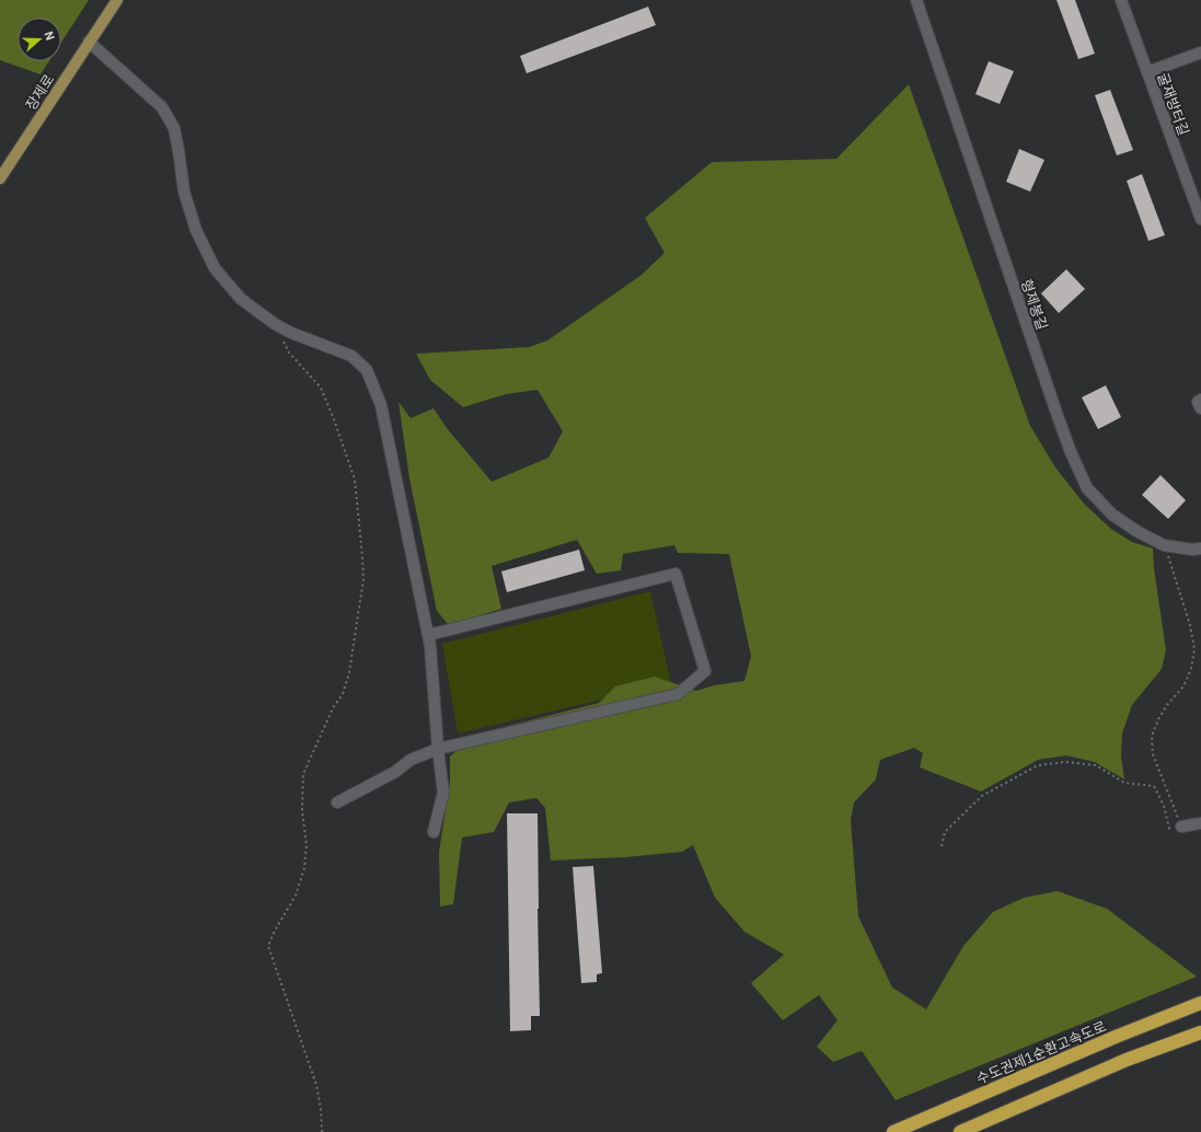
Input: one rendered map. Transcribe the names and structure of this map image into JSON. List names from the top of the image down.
{
  "streets": {
    "highway": ["수도권제1순환고속도로"],
    "main road": ["장제로"],
    "street": ["굴재방터길", "형제봉길"]
  },
  "north": "right"
}
